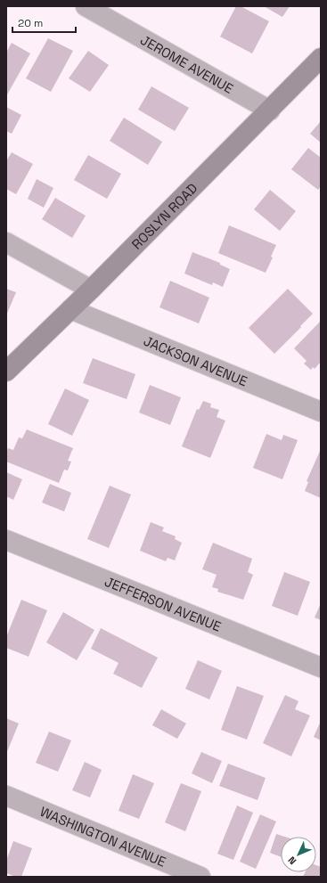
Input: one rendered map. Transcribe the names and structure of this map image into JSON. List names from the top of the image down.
{
  "streets": {
    "main road": ["ROSLYN ROAD"],
    "street": [
      "JEROME AVENUE",
      "JACKSON AVENUE",
      "JEFFERSON AVENUE",
      "WASHINGTON AVENUE"
    ]
  },
  "crossings": [
    ["JEROME AVENUE", "ROSLYN ROAD"],
    ["ROSLYN ROAD", "JACKSON AVENUE"]
  ],
  "scale_bar": "20 m",
  "north": "bottom left"
}
